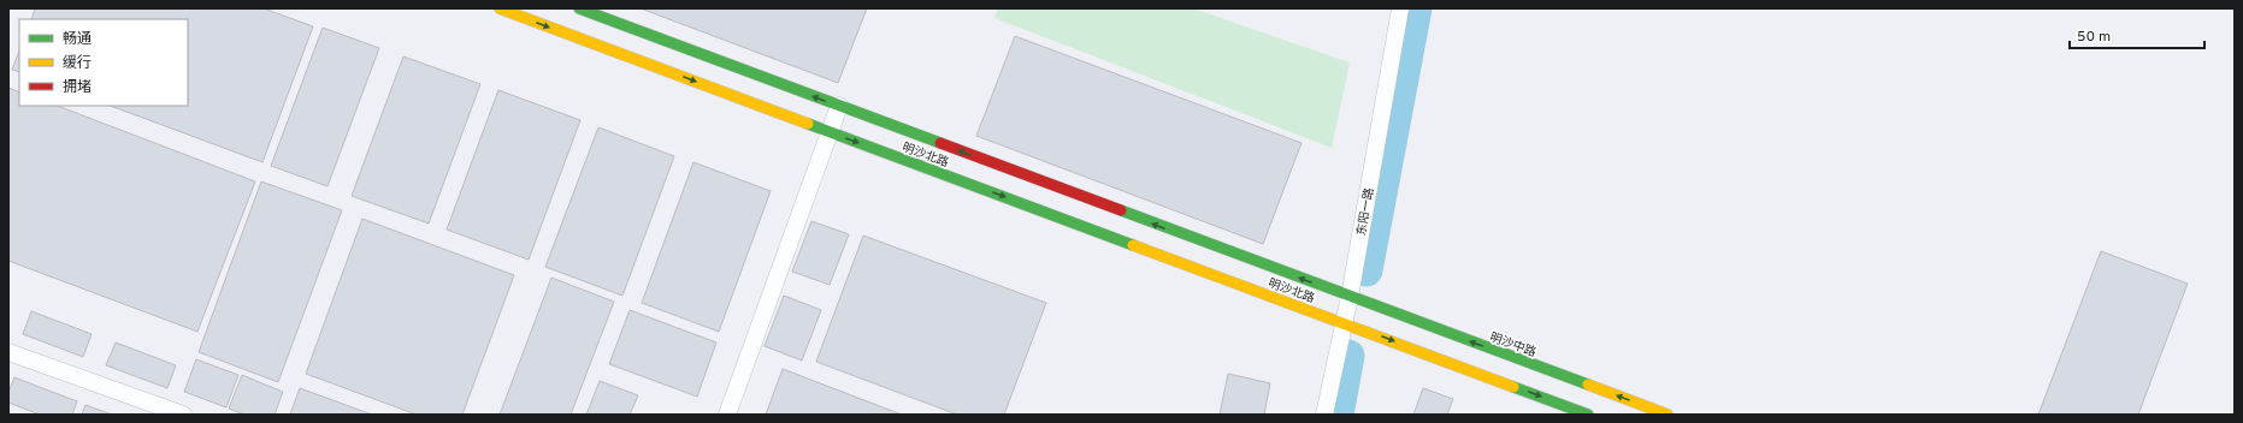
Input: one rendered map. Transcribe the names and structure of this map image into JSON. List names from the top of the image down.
{
  "streets": {
    "street": ["明沙北路", "东阳一路", "明沙中路"]
  },
  "crossings": [
    ["明沙北路", "东阳一路"],
    ["明沙北路", "明沙中路"],
    ["东阳一路", "明沙中路"]
  ],
  "legend": ["畅通", "缓行", "拥堵"],
  "scale_bar": "50 m"
}
